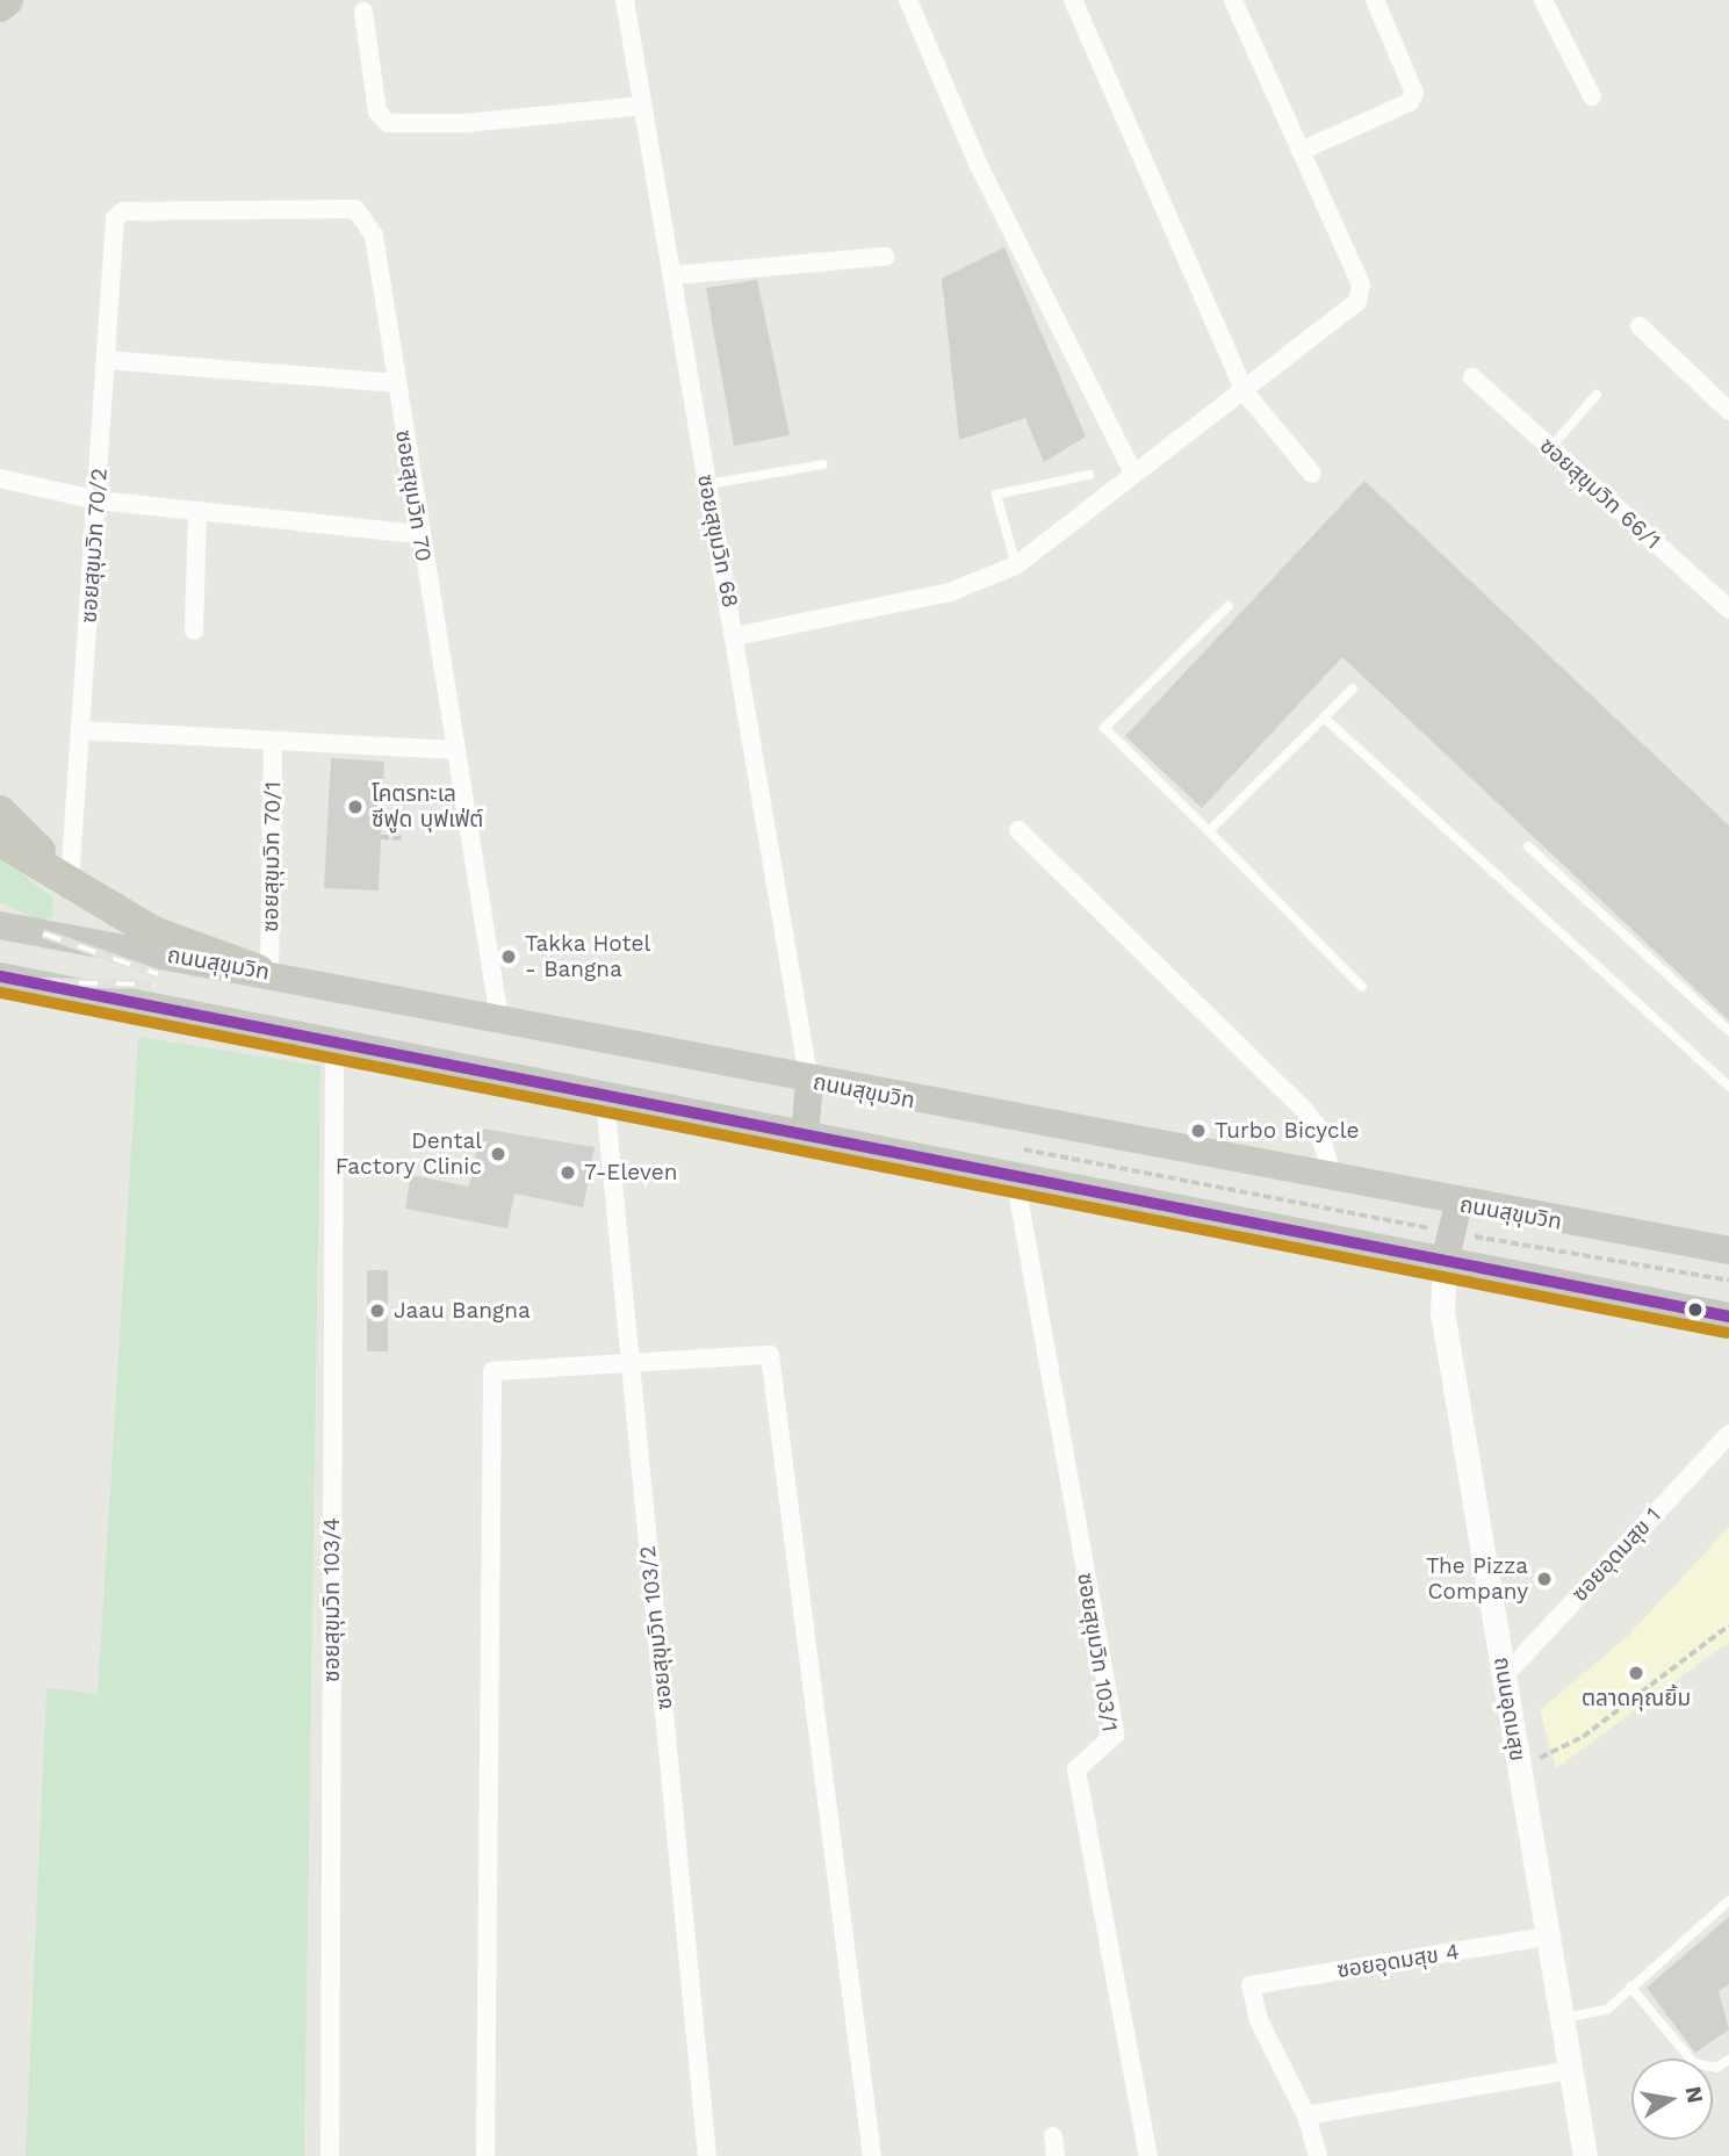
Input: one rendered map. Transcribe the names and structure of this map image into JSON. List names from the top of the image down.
{
  "streets": {
    "main road": ["ถนนสุขุมวิท", "ถนนอุดมสุข"],
    "street": [
      "ซอยสุขุมวิท 66/1",
      "ซอยสุขุมวิท 70",
      "ซอยสุขุมวิท 68",
      "ซอยสุขุมวิท 70/2",
      "ซอยสุขุมวิท 70/1",
      "ซอยอุดมสุข 1",
      "ซอยสุขุมวิท 103/4",
      "ซอยสุขุมวิท 103/2",
      "ซอยสุขุมวิท 103/1",
      "ซอยอุดมสุข 4"
    ]
  },
  "crossings": [
    ["ซอยสุขุมวิท 70", "ซอยสุขุมวิท 70/2"],
    ["ซอยสุขุมวิท 70", "ถนนสุขุมวิท"],
    ["ซอยสุขุมวิท 68", "ถนนสุขุมวิท"],
    ["ซอยสุขุมวิท 70/1", "ถนนสุขุมวิท"],
    ["ซอยอุดมสุข 1", "ถนนอุดมสุข"],
    ["ถนนอุดมสุข", "ซอยอุดมสุข 4"]
  ],
  "places": [
    "โคตรทะเล ซีฟูด บุฟเฟ่ต์",
    "Takka Hotel - Bangna",
    "Turbo Bicycle",
    "Dental Factory Clinic",
    "7-Eleven",
    "Jaau Bangna",
    "The Pizza Company",
    "ตลาดคุณยิ้ม"
  ],
  "north": "right"
}
